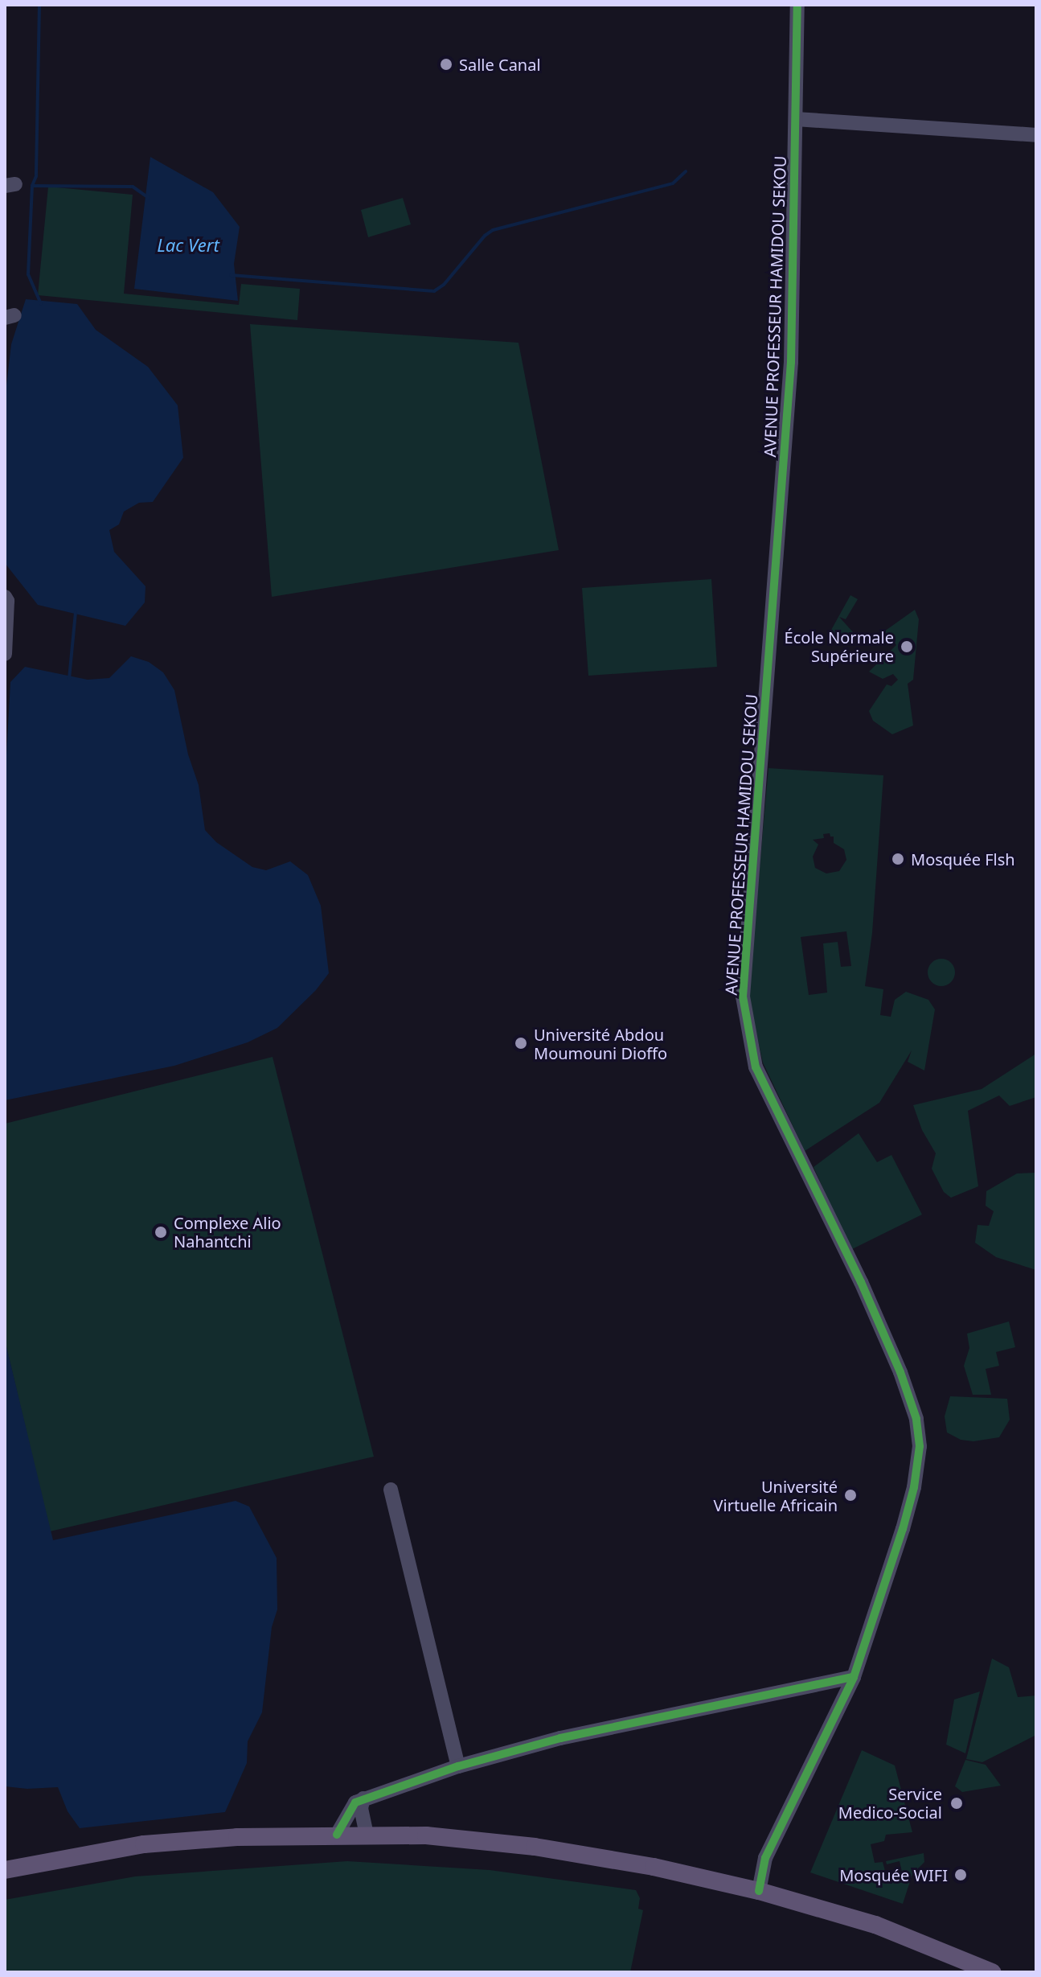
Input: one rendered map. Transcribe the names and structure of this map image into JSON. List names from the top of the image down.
{
  "streets": {
    "street": ["AVENUE PROFESSEUR HAMIDOU SEKOU"]
  },
  "water": ["Lac Vert"],
  "places": [
    "Salle Canal",
    "École Normale Supérieure",
    "Mosquée Flsh",
    "Université Abdou Moumouni Dioffo",
    "Complexe Alio Nahantchi",
    "Université Virtuelle Africain",
    "Service Medico-Social",
    "Mosquée WIFI"
  ]
}
